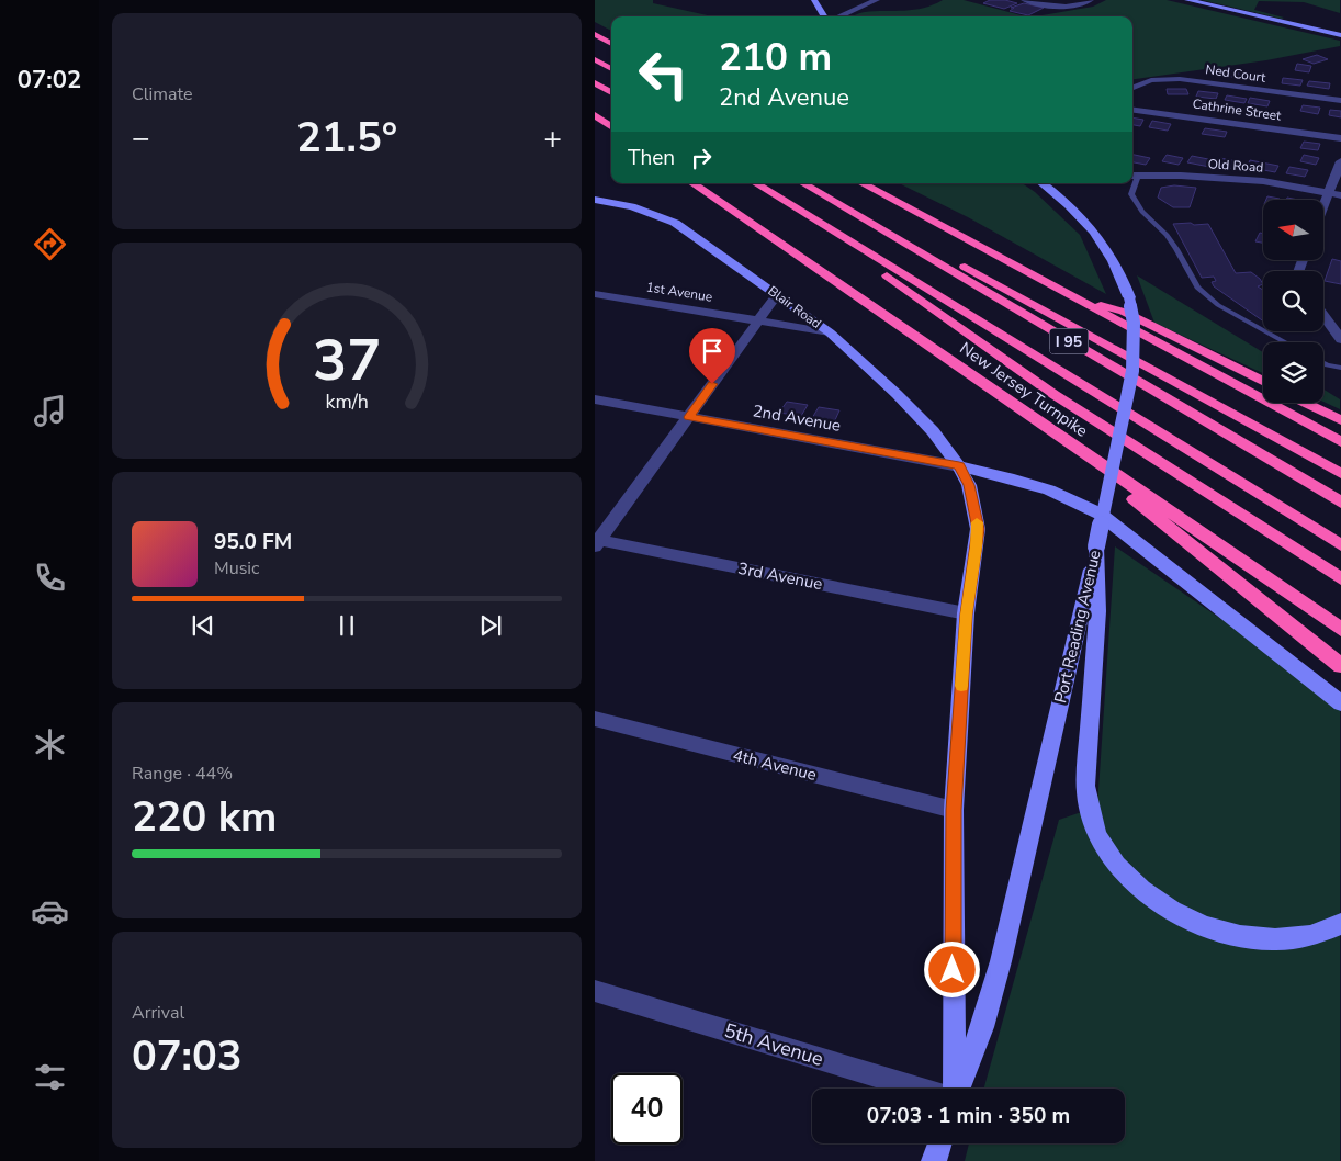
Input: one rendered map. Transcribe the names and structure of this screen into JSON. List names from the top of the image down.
{
  "streets": {
    "highway": ["I 95", "New Jersey Turnpike"],
    "main road": ["Blair Road", "Port Reading Avenue"],
    "street": [
      "Ned Court",
      "Cathrine Street",
      "Old Road",
      "1st Avenue",
      "2nd Avenue",
      "3rd Avenue",
      "4th Avenue",
      "5th Avenue"
    ]
  },
  "crossings": [
    ["1st Avenue", "Blair Road"],
    ["Blair Road", "2nd Avenue"]
  ],
  "north": "left",
  "page": {
    "tabs": "07:02",
    "tile": [
      "Climate",
      ["Range · 44%", "220 km"],
      ["Arrival", "07:03"]
    ],
    "turn": ["210 m", "2nd Avenue"],
    "heat": ["−", "21.5°", "+"],
    "then": "Then",
    "song": ["95.0 FM", "Music"],
    "limit": "40",
    "trip": "07:03 · 1 min · 350 m",
    "gauge": ["37", "km/h"]
  }
}
